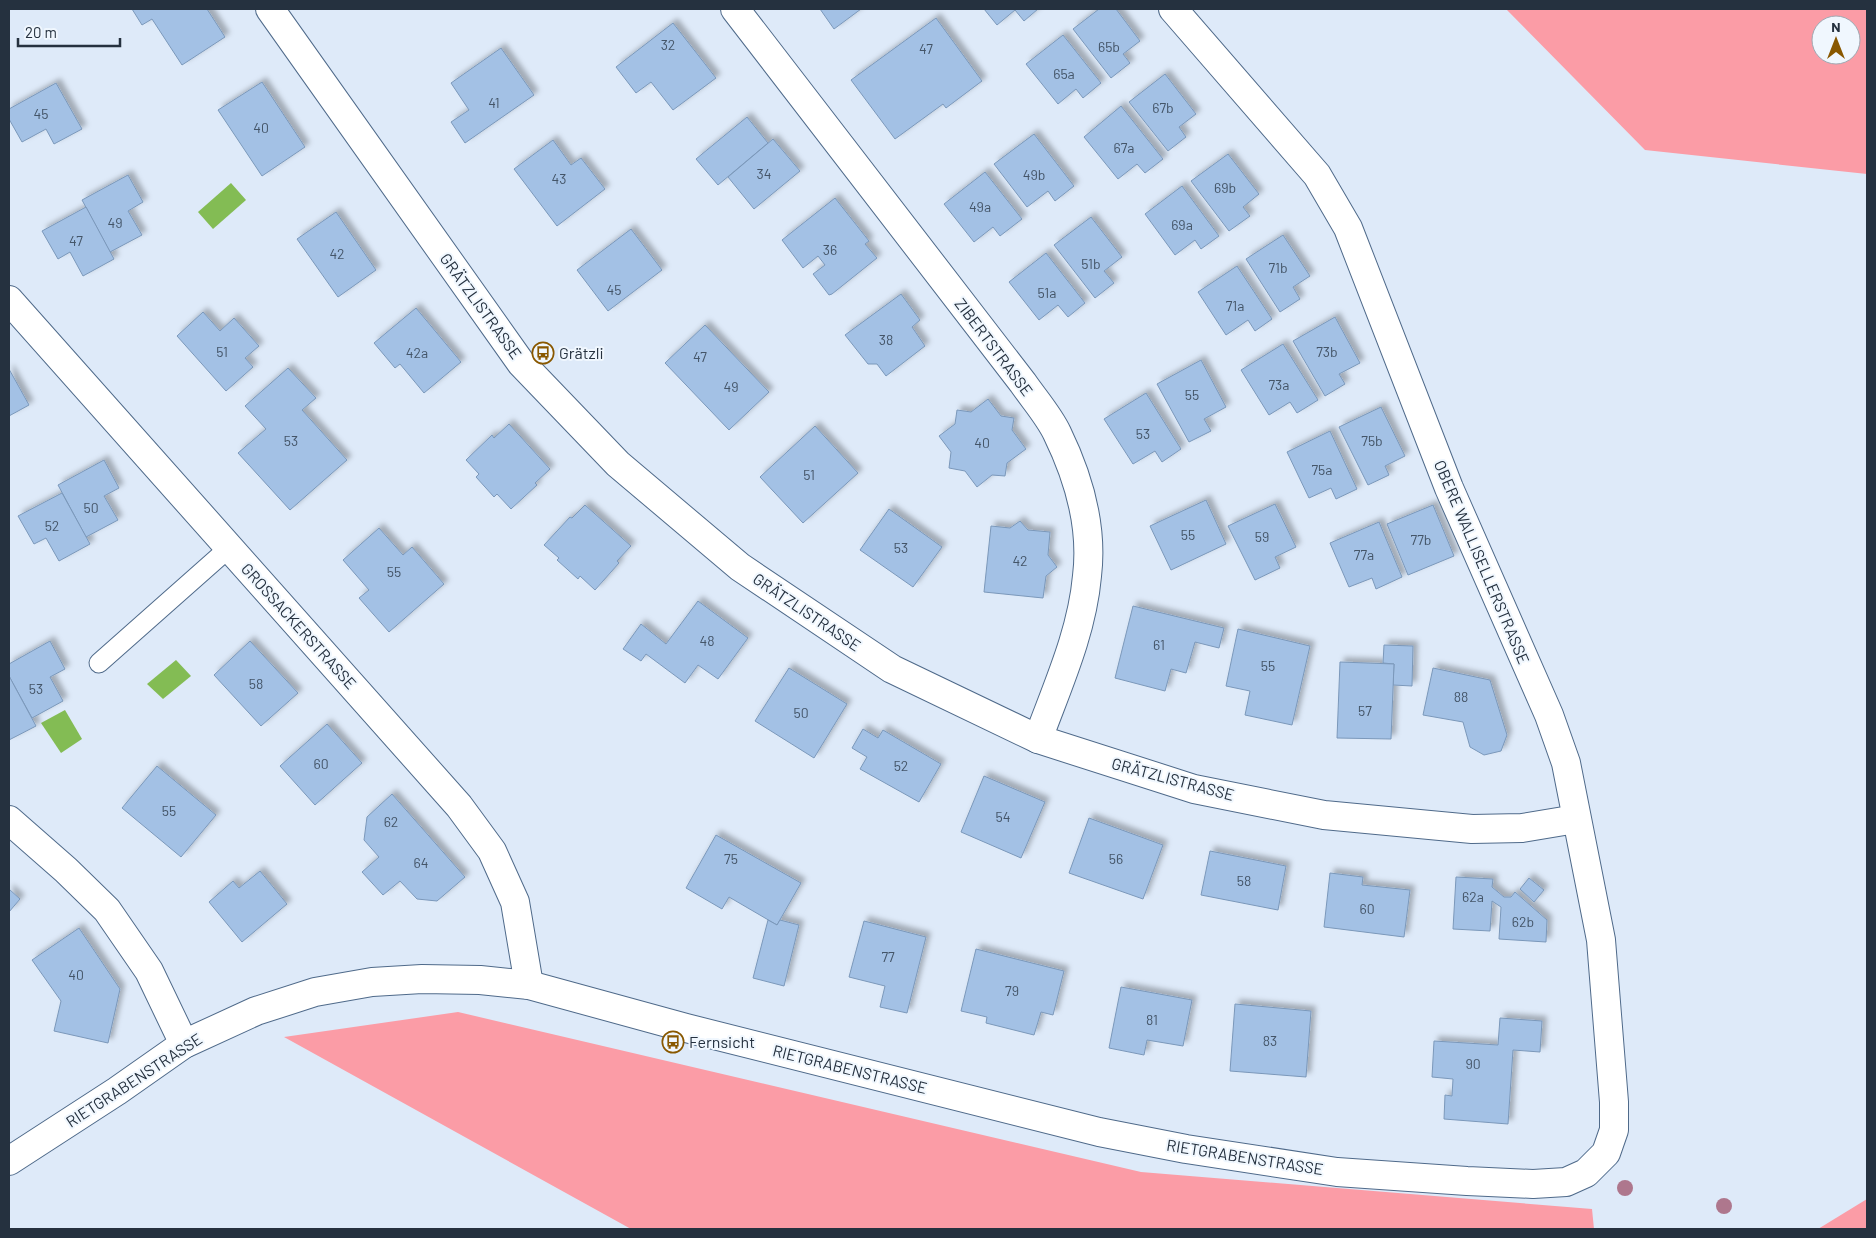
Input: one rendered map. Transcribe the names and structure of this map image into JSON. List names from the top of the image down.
{
  "streets": {
    "street": [
      "GRÄTZLISTRASSE",
      "ZIBERTSTRASSE",
      "OBERE WALLISELLERSTRASSE",
      "GROSSACKERSTRASSE",
      "RIETGRABENSTRASSE"
    ]
  },
  "crossings": [
    ["GRÄTZLISTRASSE", "ZIBERTSTRASSE"],
    ["GRÄTZLISTRASSE", "OBERE WALLISELLERSTRASSE"],
    ["OBERE WALLISELLERSTRASSE", "RIETGRABENSTRASSE"],
    ["GROSSACKERSTRASSE", "RIETGRABENSTRASSE"]
  ],
  "places": {
    "bus stop": ["Grätzli", "Fernsicht"]
  },
  "house_numbers": [
    "32",
    "65b",
    "47",
    "65a",
    "41",
    "67b",
    "45",
    "40",
    "67a",
    "34",
    "49b",
    "43",
    "69b",
    "49a",
    "49",
    "69a",
    "47",
    "36",
    "42",
    "51b",
    "71b",
    "45",
    "51a",
    "71a",
    "38",
    "51",
    "73b",
    "42a",
    "47",
    "73a",
    "49",
    "55",
    "53",
    "53",
    "75b",
    "40",
    "75a",
    "51",
    "50",
    "52",
    "55",
    "59",
    "77b",
    "53",
    "77a",
    "42",
    "55",
    "48",
    "61",
    "55",
    "58",
    "53",
    "88",
    "57",
    "50",
    "60",
    "52",
    "55",
    "54",
    "62",
    "75",
    "56",
    "64",
    "58",
    "62a",
    "60",
    "62b",
    "77",
    "40",
    "79",
    "81",
    "83",
    "90"
  ],
  "scale_bar": "20 m",
  "north": "top"
}
